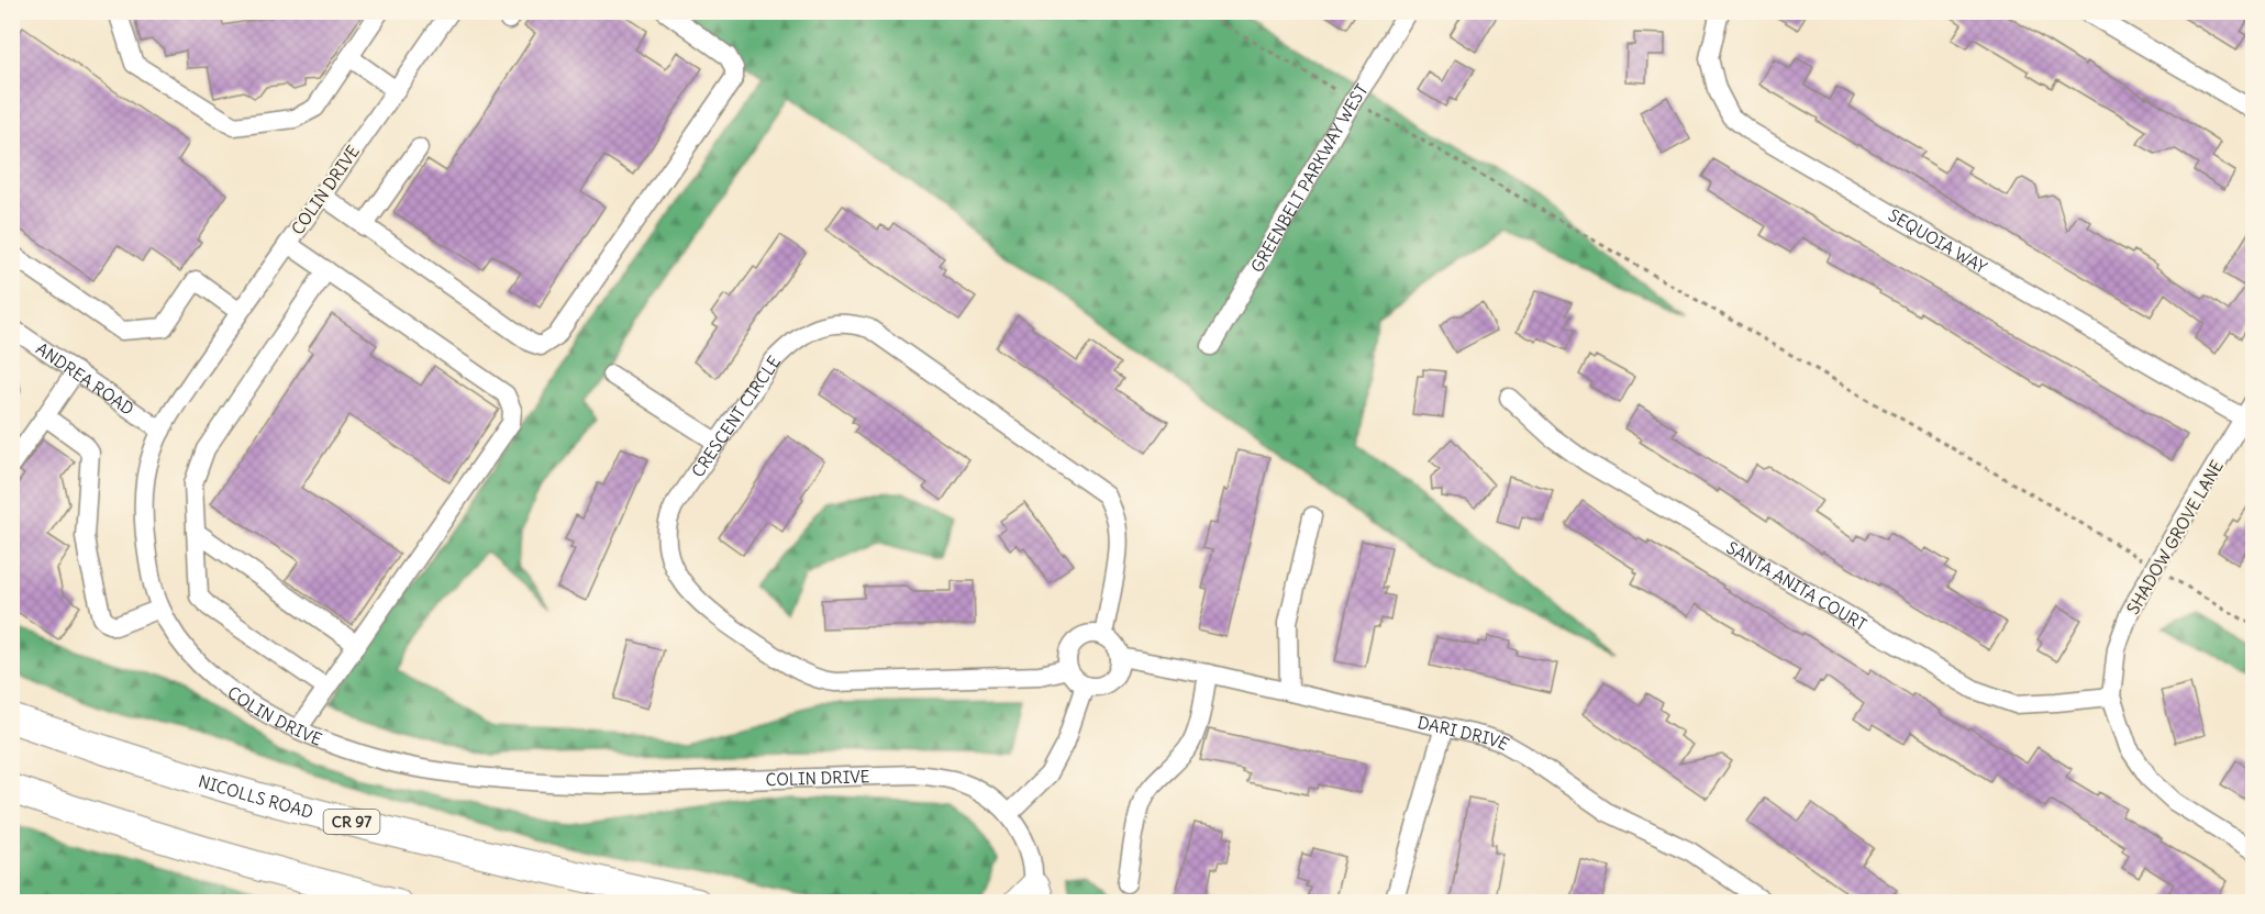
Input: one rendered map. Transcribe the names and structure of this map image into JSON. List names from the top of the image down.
{
  "streets": {
    "highway": ["NICOLLS ROAD", "CR 97"],
    "street": [
      "GREENBELT PARKWAY WEST",
      "COLIN DRIVE",
      "SEQUOIA WAY",
      "ANDREA ROAD",
      "CRESCENT CIRCLE",
      "SHADOW GROVE LANE",
      "SANTA ANITA COURT",
      "DARI DRIVE"
    ]
  },
  "crossings": [
    ["COLIN DRIVE", "ANDREA ROAD"],
    ["SEQUOIA WAY", "SHADOW GROVE LANE"],
    ["CRESCENT CIRCLE", "DARI DRIVE"],
    ["SHADOW GROVE LANE", "SANTA ANITA COURT"]
  ]
}
